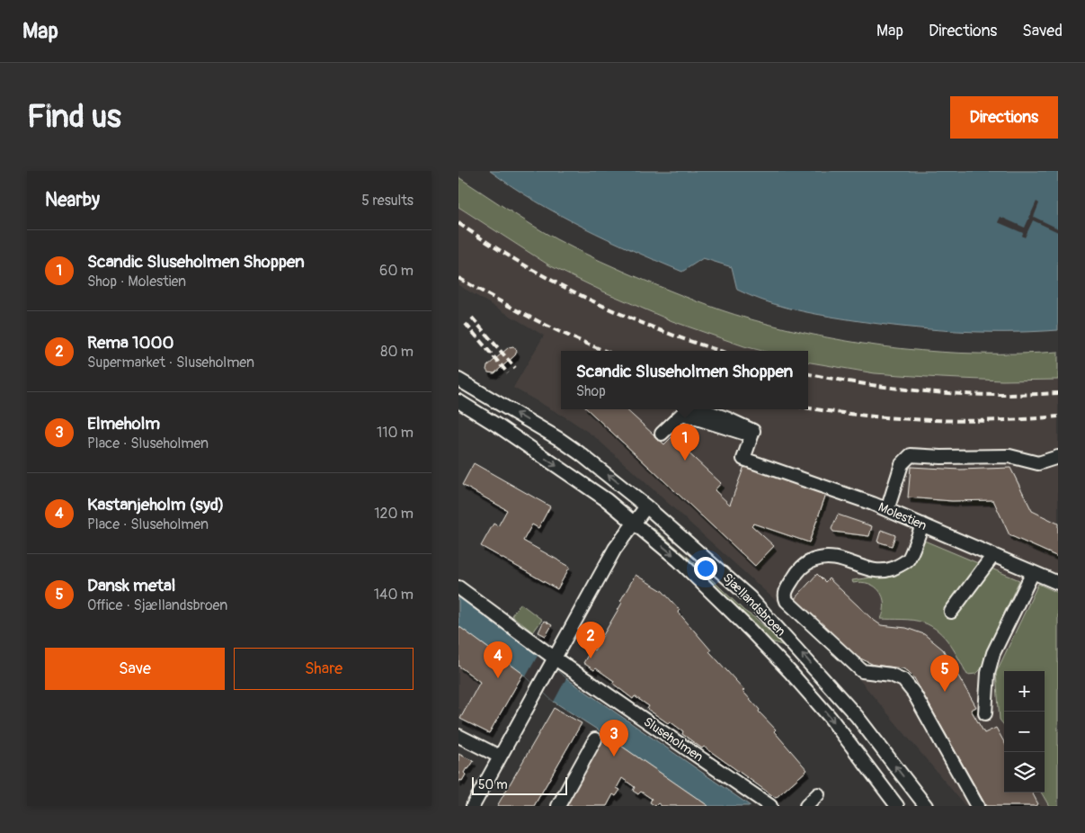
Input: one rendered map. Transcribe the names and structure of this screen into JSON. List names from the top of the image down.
{
  "streets": {
    "street": ["Molestien", "Sjællandsbroen", "Sluseholmen"]
  },
  "scale_bar": "50 m",
  "page": {
    "header": "Map",
    "nav": ["Map", "Directions", "Saved"],
    "buttons": [
      "Directions",
      ["Save", "Share"]
    ],
    "title": "Find us",
    "heading": ["Nearby", "5 results"],
    "list": [
      {
        "mark": "1",
        "name": "Scandic Sluseholmen Shoppen",
        "note": "Shop · Molestien",
        "value": "60 m"
      },
      {
        "mark": "2",
        "name": "Rema 1000",
        "note": "Supermarket · Sluseholmen",
        "value": "80 m"
      },
      {
        "mark": "3",
        "name": "Elmeholm",
        "note": "Place · Sluseholmen",
        "value": "110 m"
      },
      {
        "mark": "4",
        "name": "Kastanjeholm (syd)",
        "note": "Place · Sluseholmen",
        "value": "120 m"
      },
      {
        "mark": "5",
        "name": "Dansk metal",
        "note": "Office · Sjællandsbroen",
        "value": "140 m"
      }
    ],
    "popup": ["Scandic Sluseholmen Shoppen", "Shop"],
    "pins": [
      "1",
      "2",
      "4",
      "5",
      "3"
    ],
    "map_buttons": ["+", "−"],
    "scale": "50 m"
  }
}
